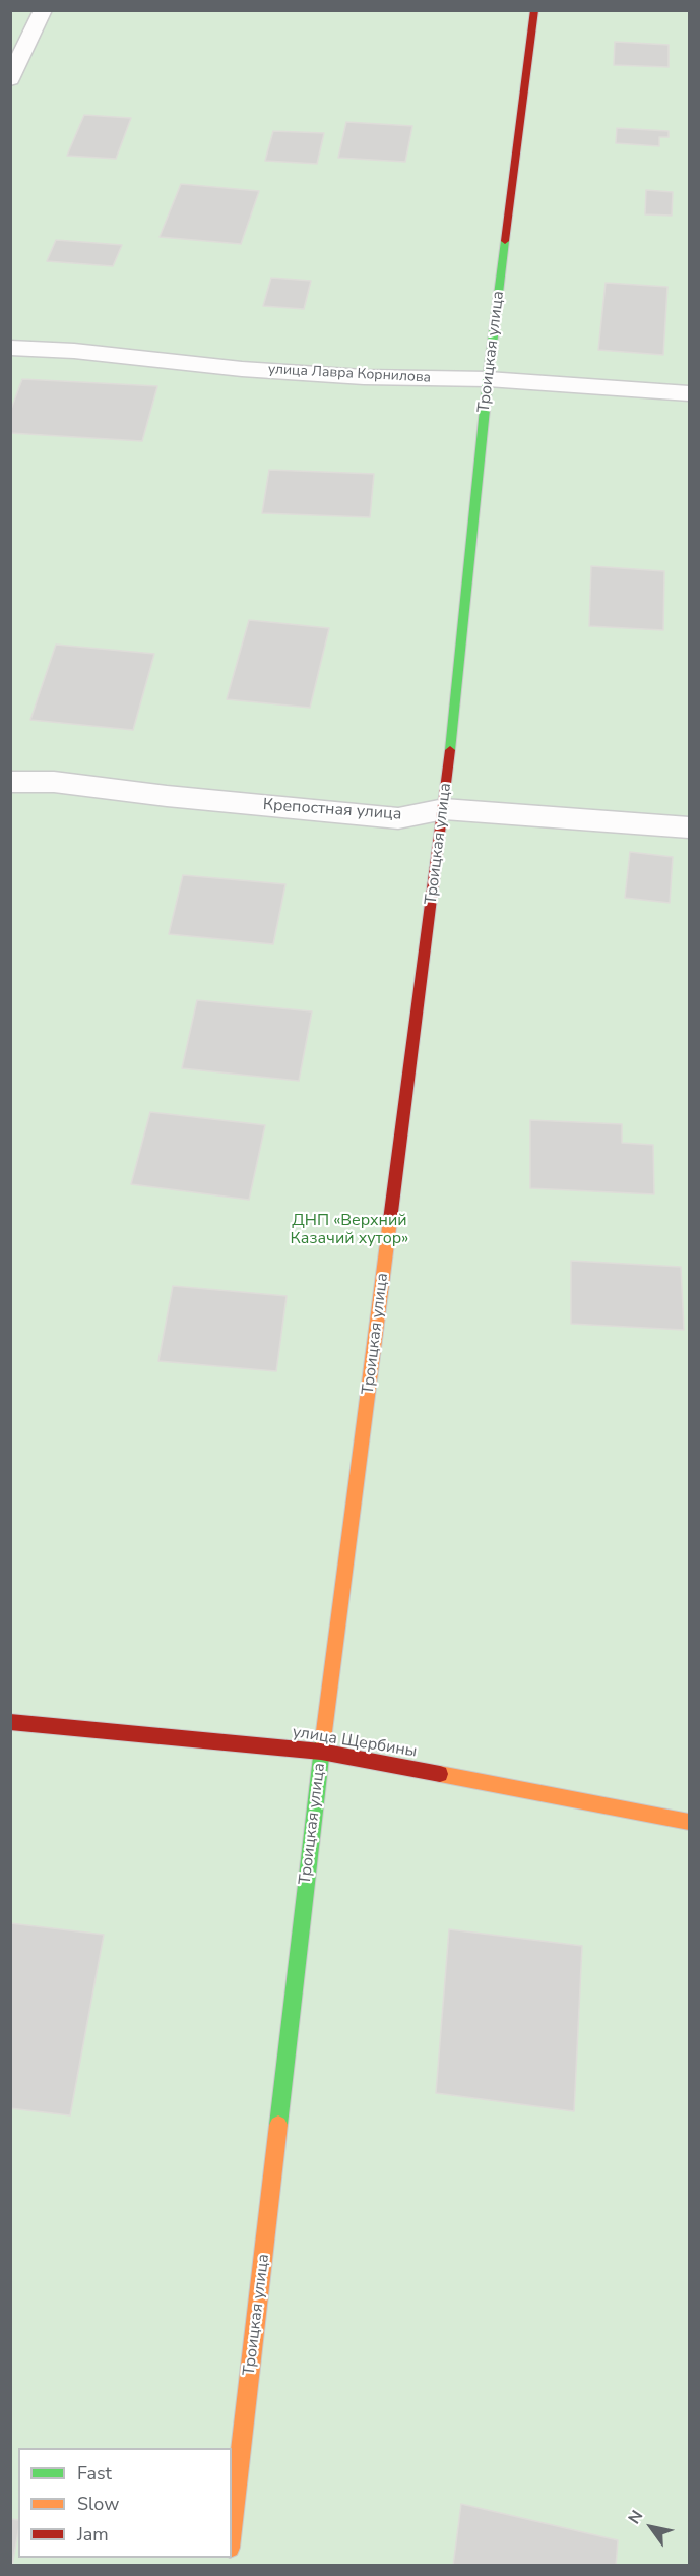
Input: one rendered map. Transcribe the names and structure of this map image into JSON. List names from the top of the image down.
{
  "streets": {
    "street": [
      "Троицкая улица",
      "улица Лавра Корнилова",
      "Крепостная улица",
      "улица Щербины"
    ]
  },
  "crossings": [
    ["Троицкая улица", "улица Лавра Корнилова"],
    ["Троицкая улица", "Крепостная улица"],
    ["Троицкая улица", "улица Щербины"]
  ],
  "parks": ["ДНП «Верхний Казачий хутор»"],
  "legend": ["Fast", "Slow", "Jam"],
  "north": "top left"
}
